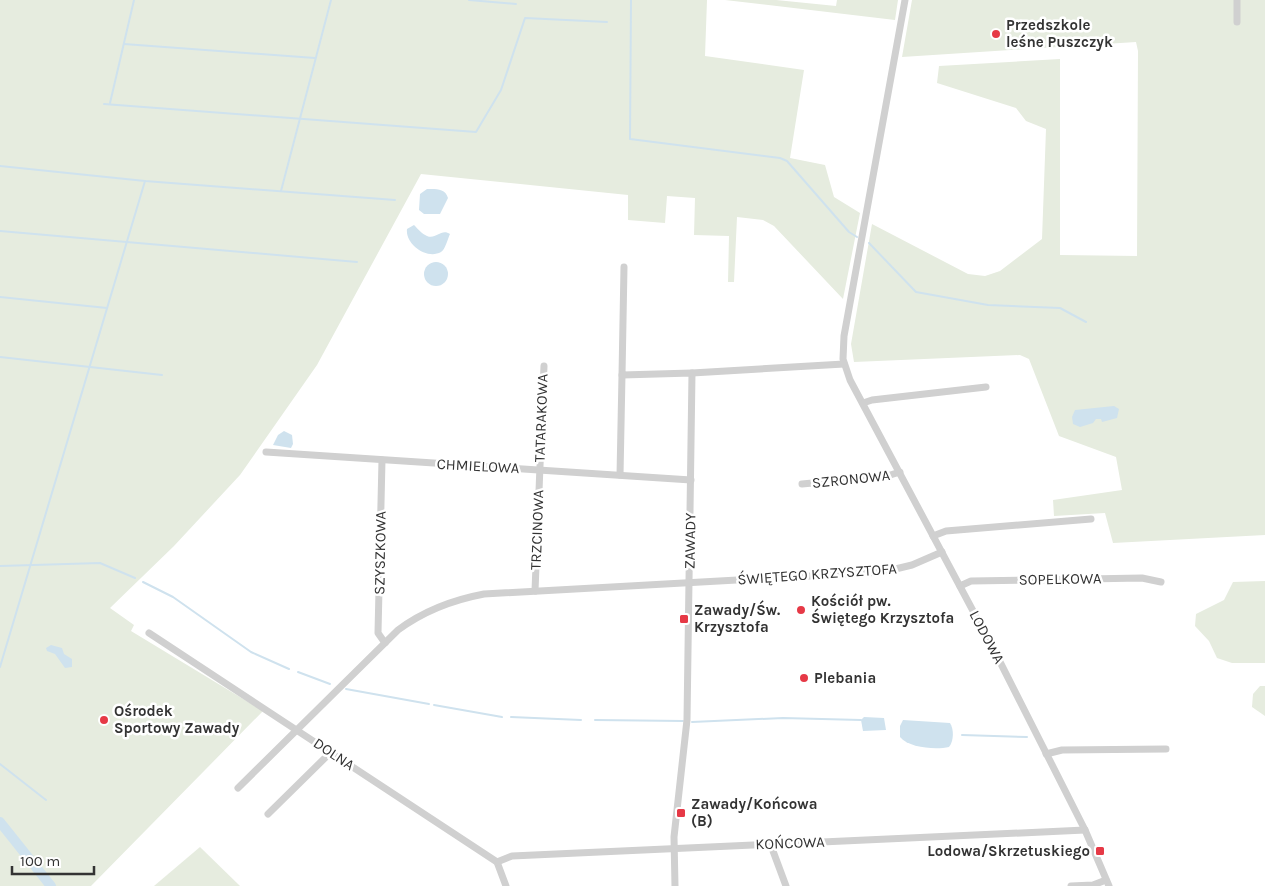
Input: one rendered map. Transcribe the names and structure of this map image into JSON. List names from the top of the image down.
{
  "streets": {
    "street": [
      "TATARAKOWA",
      "CHMIELOWA",
      "SZRONOWA",
      "TRZCINOWA",
      "ZAWADY",
      "SZYSZKOWA",
      "ŚWIĘTEGO KRZYSZTOFA",
      "SOPELKOWA",
      "LODOWA",
      "DOLNA",
      "KOŃCOWA"
    ]
  },
  "crossings": [
    ["TATARAKOWA", "CHMIELOWA"],
    ["TATARAKOWA", "TRZCINOWA"],
    ["CHMIELOWA", "TRZCINOWA"],
    ["CHMIELOWA", "ZAWADY"],
    ["CHMIELOWA", "SZYSZKOWA"],
    ["SZRONOWA", "LODOWA"],
    ["TRZCINOWA", "ŚWIĘTEGO KRZYSZTOFA"],
    ["ZAWADY", "ŚWIĘTEGO KRZYSZTOFA"],
    ["ZAWADY", "KOŃCOWA"],
    ["SZYSZKOWA", "ŚWIĘTEGO KRZYSZTOFA"],
    ["ŚWIĘTEGO KRZYSZTOFA", "LODOWA"],
    ["ŚWIĘTEGO KRZYSZTOFA", "DOLNA"],
    ["SOPELKOWA", "LODOWA"],
    ["LODOWA", "KOŃCOWA"],
    ["DOLNA", "KOŃCOWA"]
  ],
  "places": {
    "other": [
      "Przedszkole leśne Puszczyk",
      "Kościół pw. Świętego Krzysztofa",
      "Plebania",
      "Ośrodek Sportowy Zawady"
    ],
    "transit": ["Zawady/Św. Krzysztofa", "Zawady/Końcowa (B)", "Lodowa/Skrzetuskiego"]
  },
  "scale_bar": "100 m"
}
